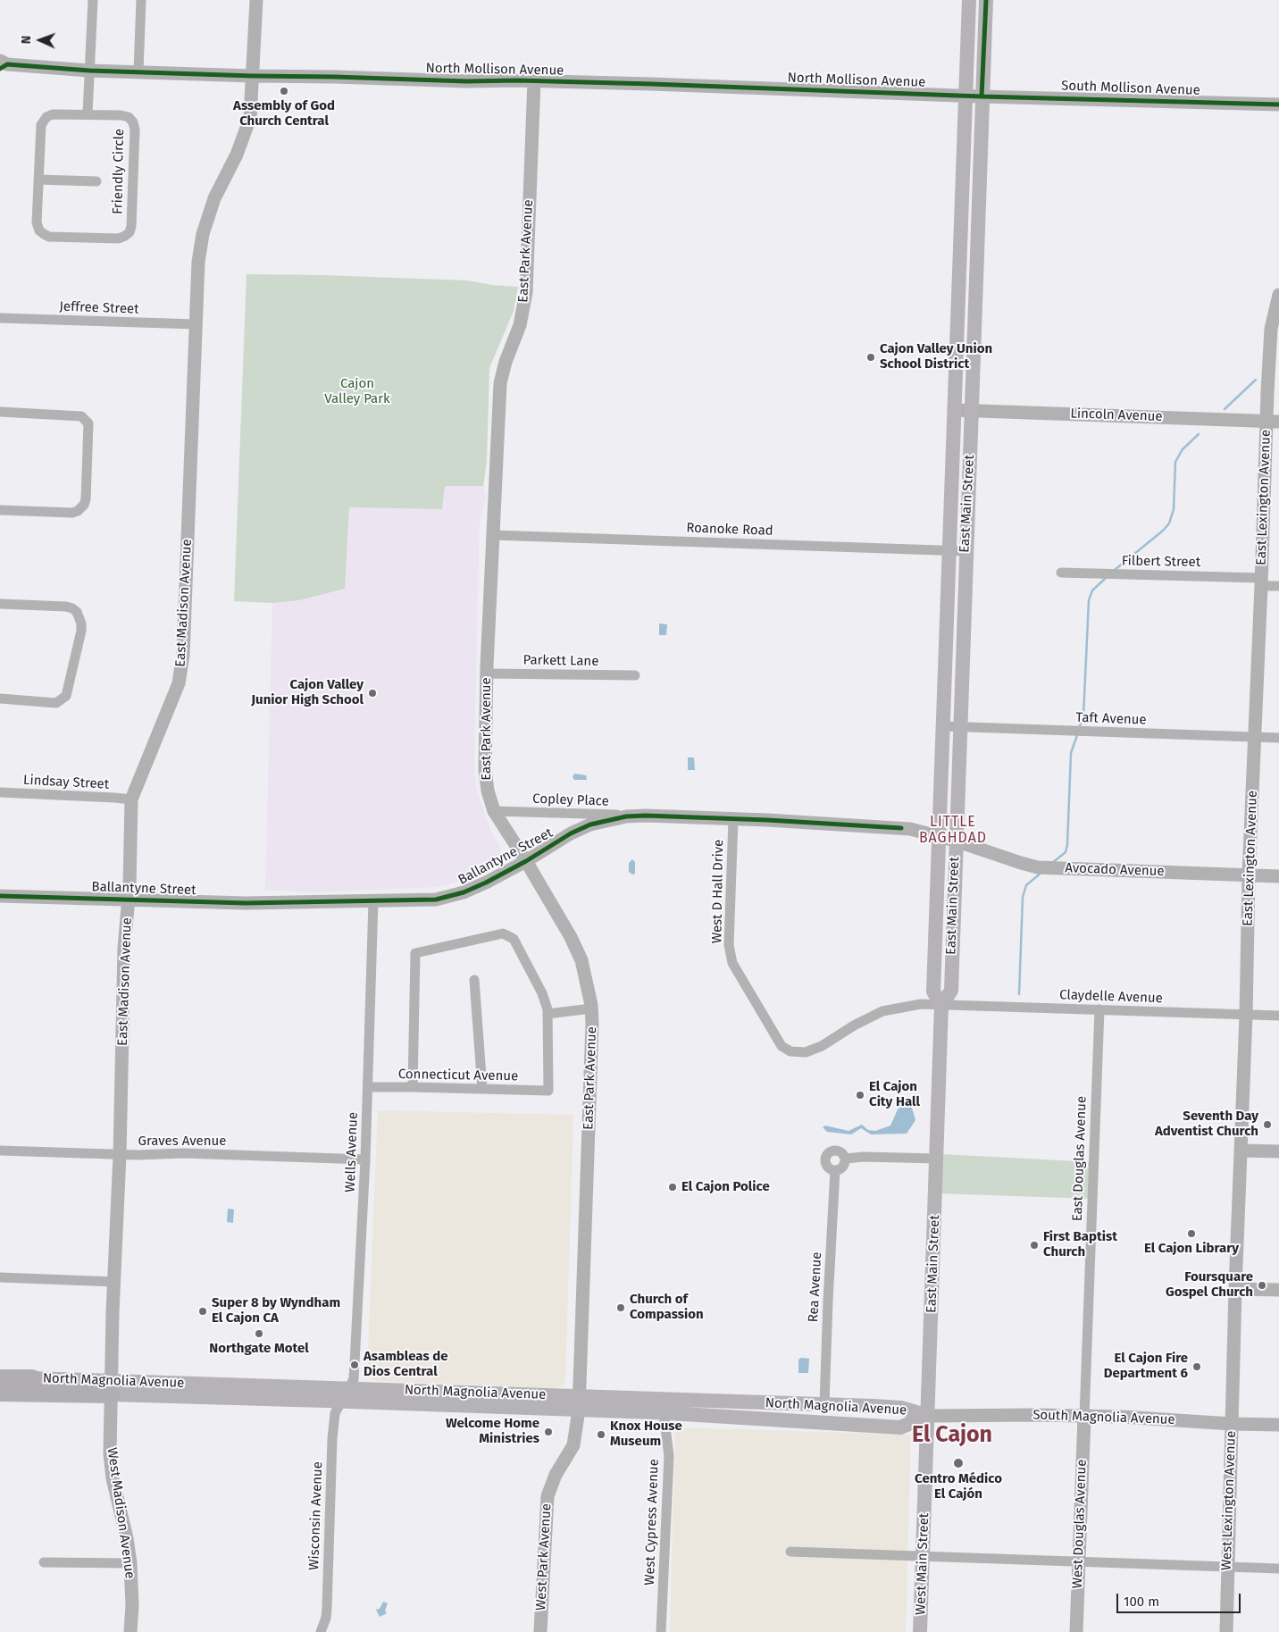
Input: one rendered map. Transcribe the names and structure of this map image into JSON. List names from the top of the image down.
{
  "streets": {
    "highway": ["North Magnolia Avenue"],
    "main road": ["East Main Street", "West Main Street"],
    "street": [
      "North Mollison Avenue",
      "South Mollison Avenue",
      "Friendly Circle",
      "East Park Avenue",
      "Jeffree Street",
      "Lincoln Avenue",
      "East Lexington Avenue",
      "Roanoke Road",
      "Filbert Street",
      "East Madison Avenue",
      "Parkett Lane",
      "Taft Avenue",
      "Lindsay Street",
      "Copley Place",
      "Ballantyne Street",
      "Avocado Avenue",
      "West D Hall Drive",
      "Claydelle Avenue",
      "Connecticut Avenue",
      "Graves Avenue",
      "Wells Avenue",
      "East Douglas Avenue",
      "Rea Avenue",
      "South Magnolia Avenue",
      "West Lexington Avenue",
      "West Madison Avenue",
      "Wisconsin Avenue",
      "West Cypress Avenue",
      "West Douglas Avenue",
      "West Park Avenue"
    ]
  },
  "crossings": [
    ["North Mollison Avenue", "South Mollison Avenue"],
    ["North Mollison Avenue", "East Park Avenue"],
    ["North Mollison Avenue", "East Main Street"],
    ["North Mollison Avenue", "East Madison Avenue"],
    ["South Mollison Avenue", "East Main Street"],
    ["East Park Avenue", "Roanoke Road"],
    ["East Park Avenue", "Parkett Lane"],
    ["East Park Avenue", "Copley Place"],
    ["East Park Avenue", "Ballantyne Street"],
    ["East Park Avenue", "North Magnolia Avenue"],
    ["East Park Avenue", "West Park Avenue"],
    ["Jeffree Street", "East Madison Avenue"],
    ["Lincoln Avenue", "East Lexington Avenue"],
    ["Lincoln Avenue", "East Main Street"],
    ["East Lexington Avenue", "Filbert Street"],
    ["East Lexington Avenue", "Taft Avenue"],
    ["East Lexington Avenue", "Avocado Avenue"],
    ["East Lexington Avenue", "Claydelle Avenue"],
    ["East Lexington Avenue", "South Magnolia Avenue"],
    ["East Lexington Avenue", "West Lexington Avenue"],
    ["East Main Street", "Roanoke Road"],
    ["East Main Street", "Taft Avenue"],
    ["East Main Street", "Ballantyne Street"],
    ["East Main Street", "Avocado Avenue"],
    ["East Main Street", "West D Hall Drive"],
    ["East Main Street", "Claydelle Avenue"],
    ["East Main Street", "North Magnolia Avenue"],
    ["East Main Street", "South Magnolia Avenue"],
    ["East Main Street", "West Main Street"],
    ["East Madison Avenue", "Lindsay Street"],
    ["East Madison Avenue", "Ballantyne Street"],
    ["East Madison Avenue", "Graves Avenue"],
    ["East Madison Avenue", "North Magnolia Avenue"],
    ["East Madison Avenue", "West Madison Avenue"],
    ["Copley Place", "Ballantyne Street"],
    ["Ballantyne Street", "Avocado Avenue"],
    ["Ballantyne Street", "West D Hall Drive"],
    ["Ballantyne Street", "Wells Avenue"],
    ["West D Hall Drive", "Claydelle Avenue"],
    ["Claydelle Avenue", "East Douglas Avenue"],
    ["Connecticut Avenue", "Wells Avenue"],
    ["Graves Avenue", "Wells Avenue"],
    ["Wells Avenue", "North Magnolia Avenue"],
    ["Wells Avenue", "Wisconsin Avenue"],
    ["East Douglas Avenue", "South Magnolia Avenue"],
    ["East Douglas Avenue", "West Douglas Avenue"],
    ["Rea Avenue", "North Magnolia Avenue"],
    ["North Magnolia Avenue", "South Magnolia Avenue"],
    ["North Magnolia Avenue", "West Madison Avenue"],
    ["North Magnolia Avenue", "Wisconsin Avenue"],
    ["North Magnolia Avenue", "West Cypress Avenue"],
    ["North Magnolia Avenue", "West Park Avenue"],
    ["North Magnolia Avenue", "West Main Street"],
    ["South Magnolia Avenue", "West Lexington Avenue"],
    ["South Magnolia Avenue", "West Douglas Avenue"],
    ["South Magnolia Avenue", "West Main Street"]
  ],
  "districts": ["LITTLE BAGHDAD", "El Cajon"],
  "parks": ["Cajon Valley Park"],
  "places": [
    "Assembly of God Church Central",
    "Cajon Valley Union School District",
    "Cajon Valley Junior High School",
    "El Cajon City Hall",
    "Seventh Day Adventist Church",
    "El Cajon Police",
    "El Cajon Library",
    "First Baptist Church",
    "Foursquare Gospel Church",
    "Church of Compassion",
    "Super 8 by Wyndham El Cajon CA",
    "Northgate Motel",
    "Asambleas de Dios Central",
    "El Cajon Fire Department 6",
    "Welcome Home Ministries",
    "Knox House Museum",
    "Centro Médico El Cajón"
  ],
  "scale_bar": "100 m",
  "north": "left"
}
